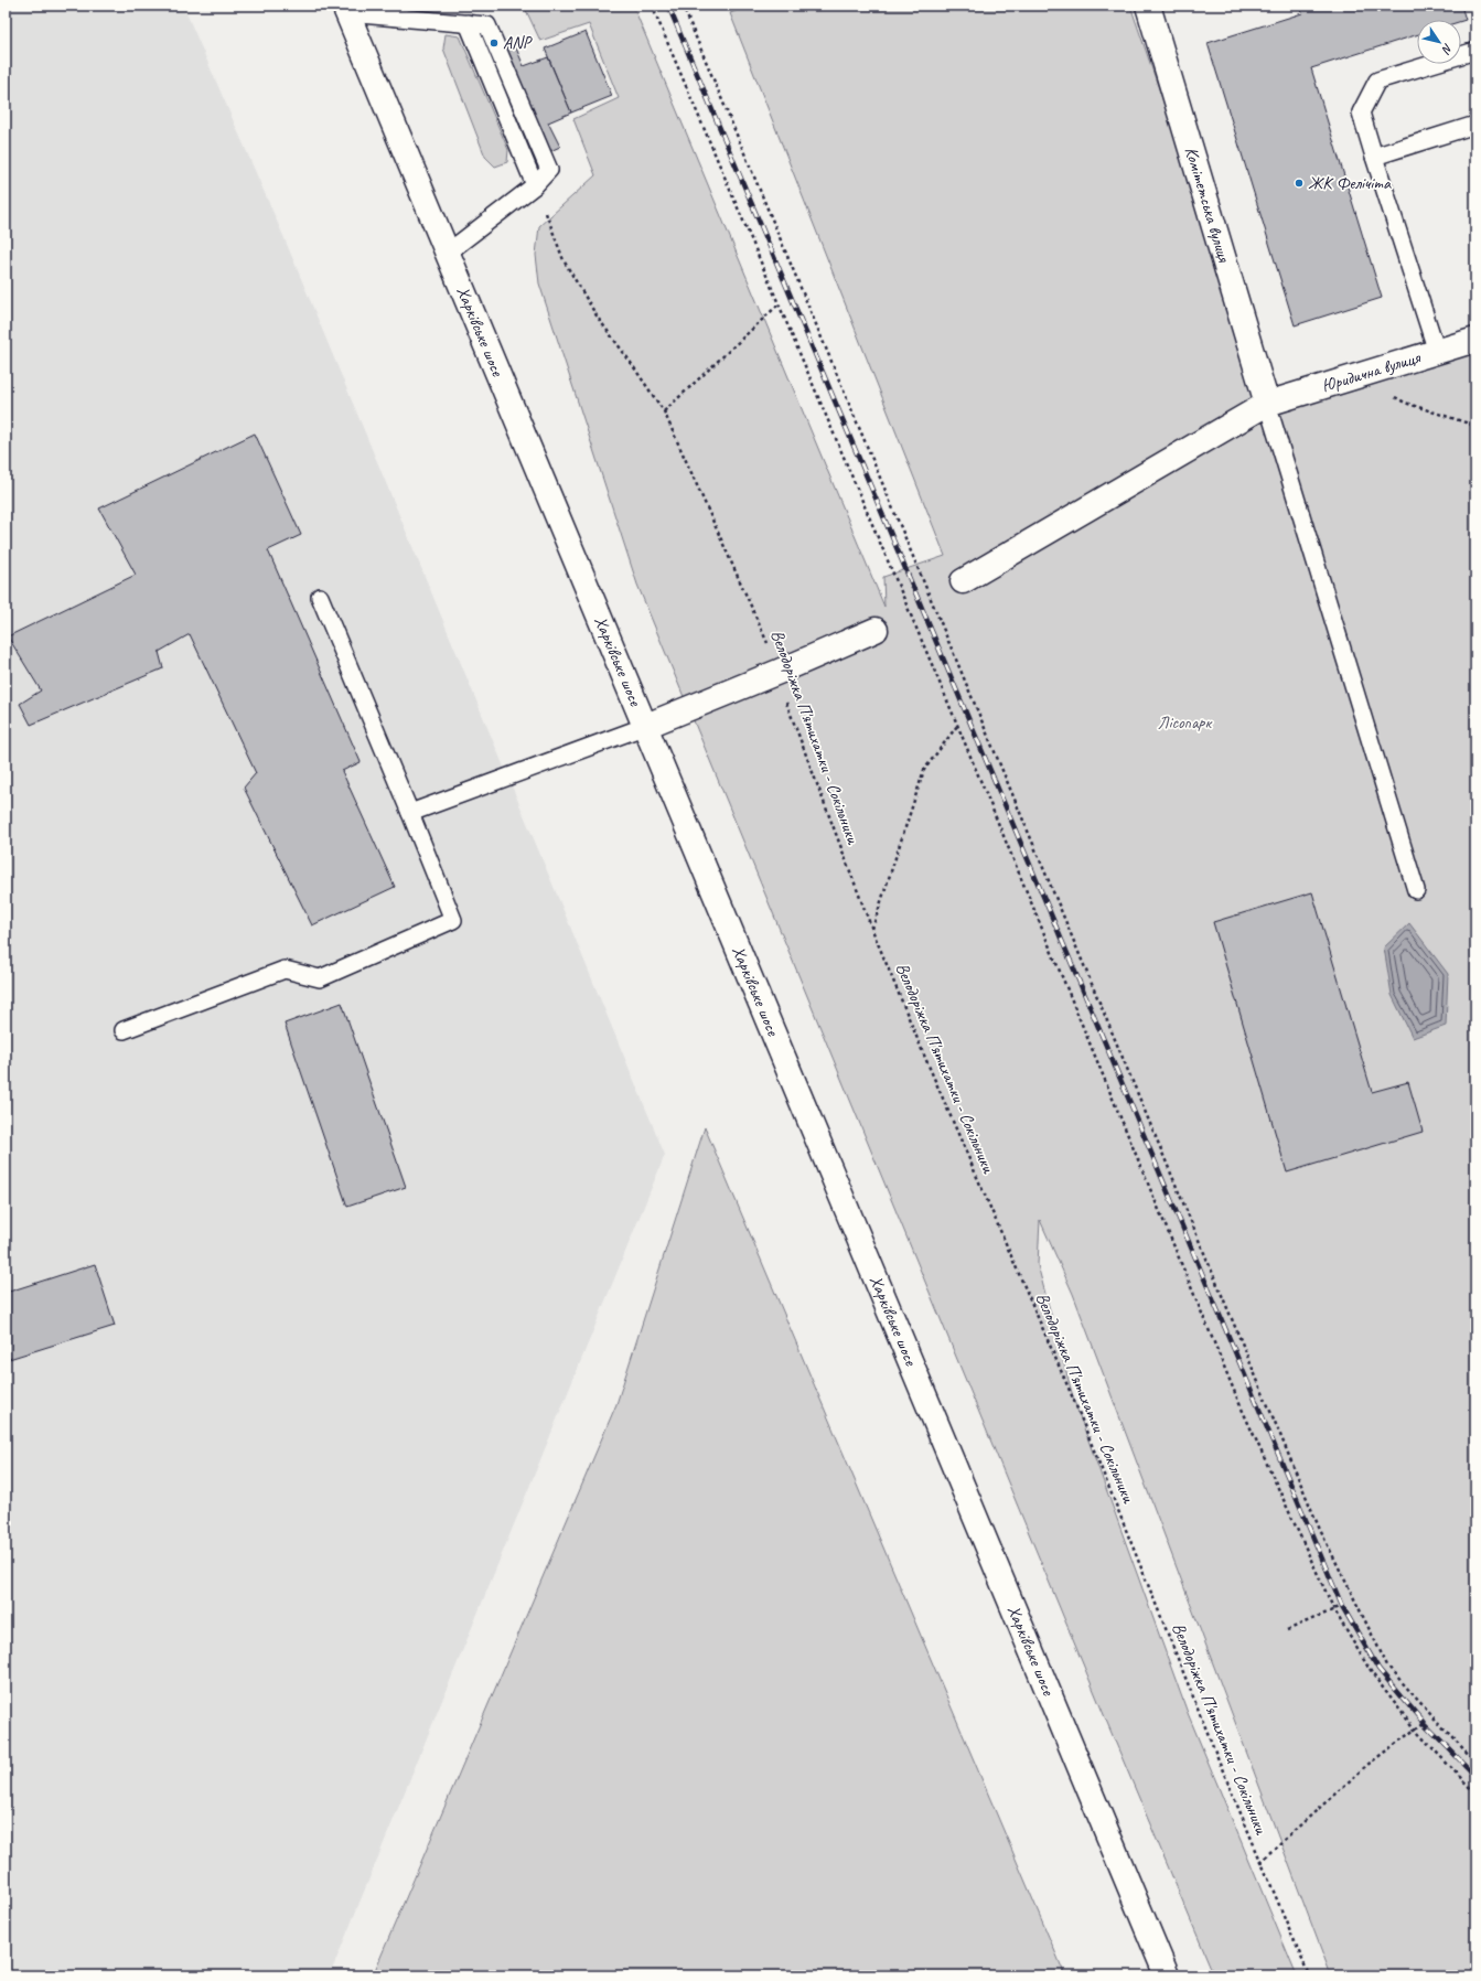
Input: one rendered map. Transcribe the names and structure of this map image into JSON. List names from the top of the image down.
{
  "streets": {
    "main road": ["Комітетська вулиця", "Харківське шосе", "Юридична вулиця"],
    "path": ["Велодоріжка П'ятихатки - Сокільники"]
  },
  "crossings": [
    ["Комітетська вулиця", "Юридична вулиця"]
  ],
  "parks": ["Лісопарк"],
  "places": ["ANP", "ЖК Фелічіта"],
  "north": "bottom right"
}
